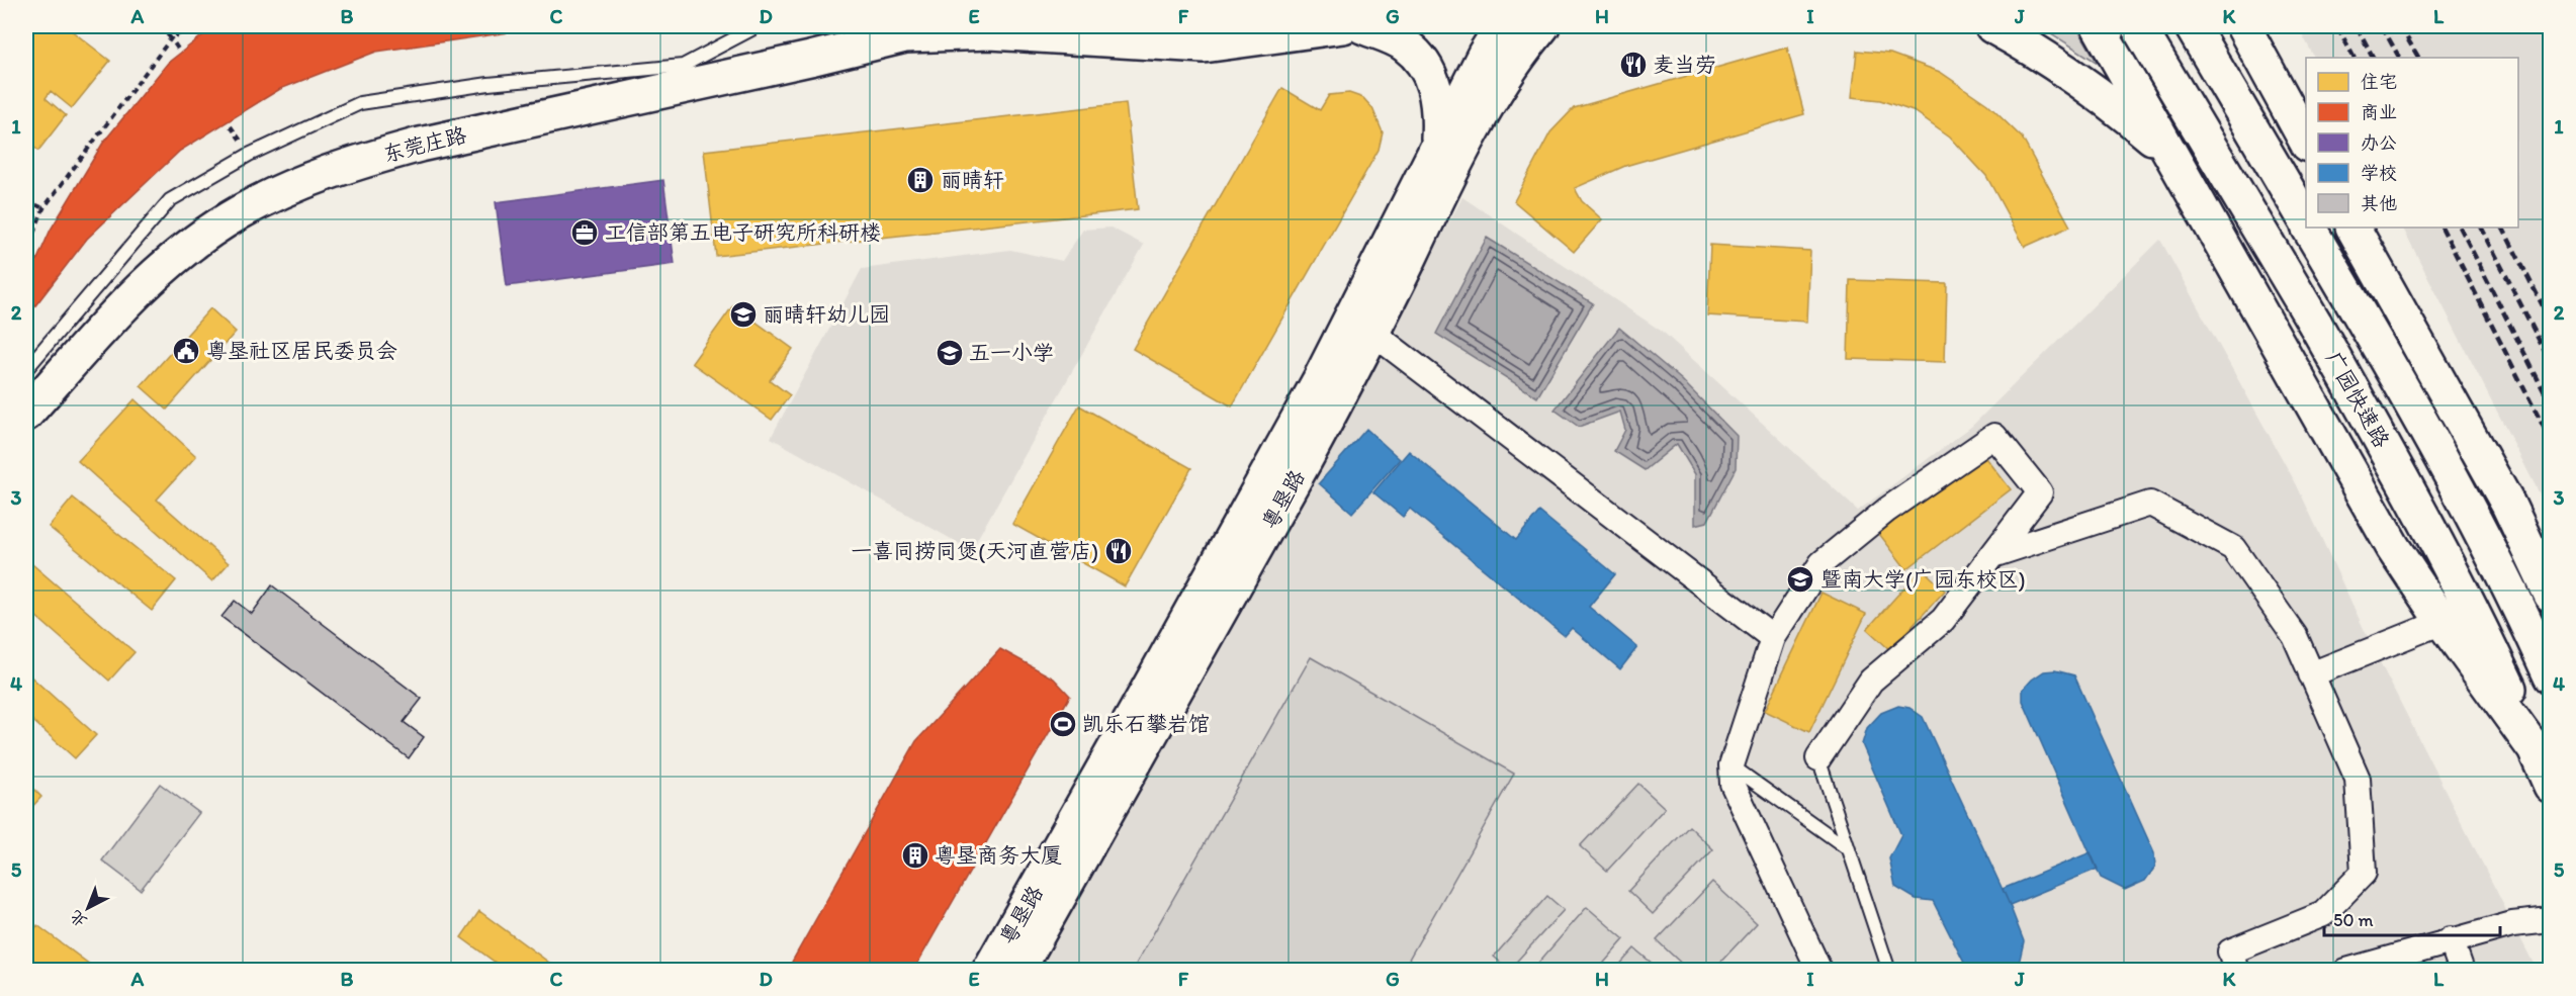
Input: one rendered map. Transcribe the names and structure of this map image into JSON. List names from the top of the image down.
{
  "streets": {
    "main road": ["东莞庄路", "广园快速路", "粤垦路"]
  },
  "places": {
    "restaurant": ["麦当劳", "一喜同捞同煲(天河直营店)"],
    "building": ["丽晴轩", "粤垦商务大厦"],
    "office": ["工信部第五电子研究所科研楼"],
    "school or university": ["丽晴轩幼儿园", "五一小学", "暨南大学(广园东校区)"],
    "public building": ["粤垦社区居民委员会"],
    "sports": ["凯乐石攀岩馆"]
  },
  "legend": [
    "住宅",
    "商业",
    "办公",
    "学校",
    "其他"
  ],
  "scale_bar": "50 m",
  "north": "bottom left",
  "grid": {
    "columns": [
      "A",
      "B",
      "C",
      "D",
      "E",
      "F",
      "G",
      "H",
      "I",
      "J",
      "K",
      "L"
    ],
    "rows": [
      "1",
      "2",
      "3",
      "4",
      "5"
    ]
  }
}
